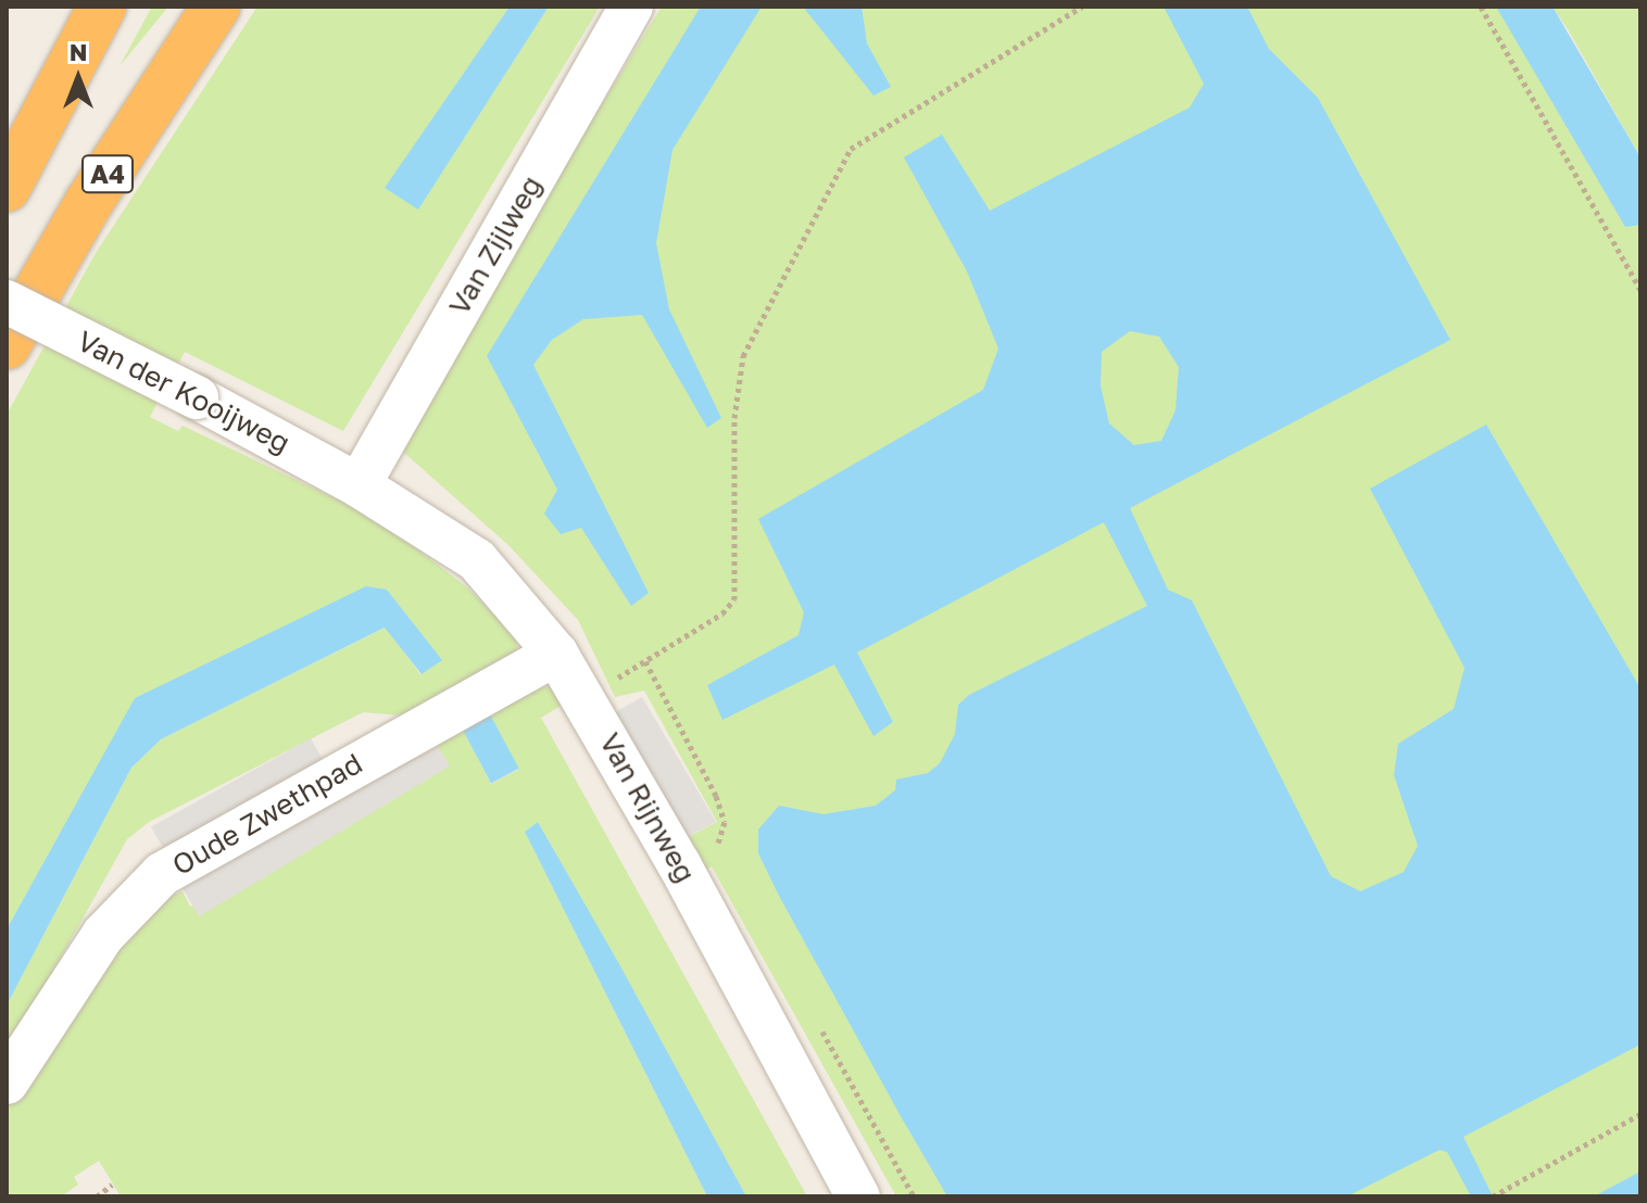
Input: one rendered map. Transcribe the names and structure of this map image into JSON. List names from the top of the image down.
{
  "streets": {
    "highway": ["A4"],
    "street": [
      "Van Zijlweg",
      "Van der Kooijweg",
      "Van Rijnweg",
      "Oude Zwethpad"
    ]
  },
  "crossings": [
    ["Van Zijlweg", "Van der Kooijweg"],
    ["Van Zijlweg", "Van Rijnweg"],
    ["Van der Kooijweg", "Van Rijnweg"],
    ["Van Rijnweg", "Oude Zwethpad"]
  ],
  "north": "top"
}
